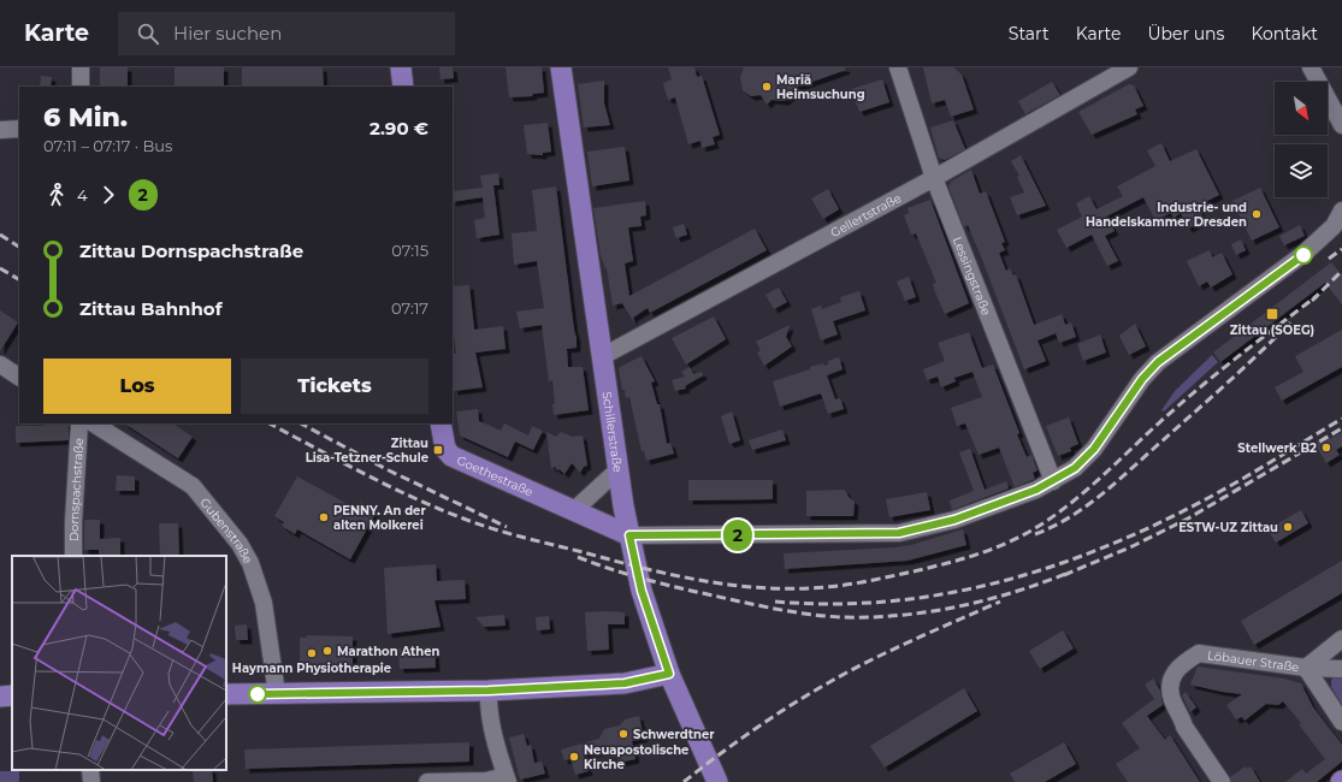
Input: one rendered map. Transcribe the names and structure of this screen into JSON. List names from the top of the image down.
{
  "streets": {
    "main road": ["Schillerstraße", "Goethestraße"],
    "street": [
      "Gellertstraße",
      "Lessingstraße",
      "Dornspachstraße",
      "Gubenstraße",
      "Löbauer Straße"
    ]
  },
  "crossings": [
    ["Gellertstraße", "Lessingstraße"],
    ["Gellertstraße", "Schillerstraße"],
    ["Schillerstraße", "Goethestraße"]
  ],
  "places": {
    "other": [
      "Mariä Heimsuchung",
      "Industrie- und Handelskammer Dresden",
      "Stellwerk B2",
      "PENNY. An der alten Molkerei",
      "ESTW-UZ Zittau",
      "Marathon Athen",
      "Haymann Physiotherapie",
      "Schwerdtner",
      "Neuapostolische Kirche"
    ],
    "transit": ["Zittau (SOEG)", "Zittau Lisa-Tetzner-Schule"]
  },
  "lines": ["bus line 2"],
  "north": "bottom right",
  "page": {
    "header": "Karte",
    "search": "Hier suchen",
    "nav": [
      "Start",
      "Karte",
      "Über uns",
      "Kontakt"
    ],
    "on_map": "2",
    "heading": ["6 Min.", "07:11 – 07:17 · Bus", "2.90 €"],
    "legs": ["4", "2"],
    "list": [
      {
        "name": "Zittau Dornspachstraße",
        "value": "07:15"
      },
      {
        "name": "Zittau Bahnhof",
        "value": "07:17"
      }
    ],
    "buttons": ["Los", "Tickets"]
  }
}
